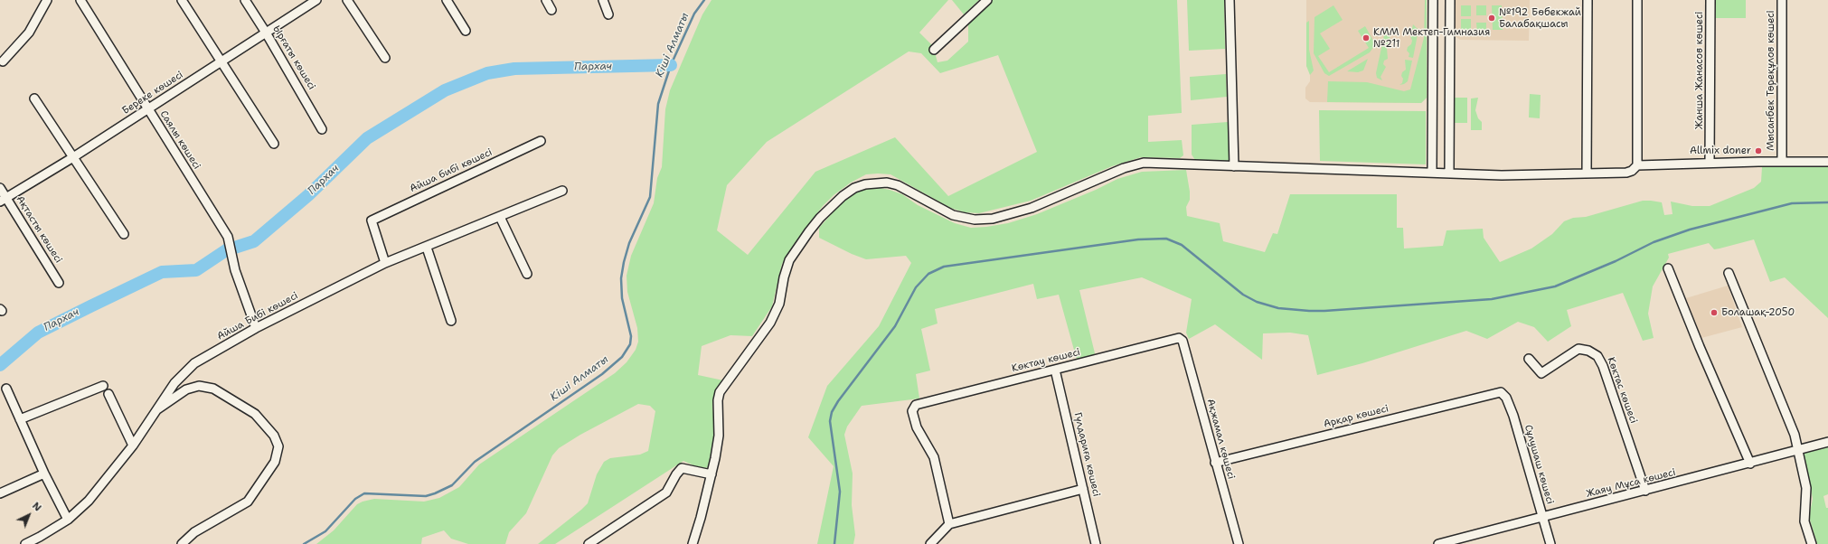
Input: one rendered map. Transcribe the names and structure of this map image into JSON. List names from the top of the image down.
{
  "streets": {
    "street": [
      "Ырғаты көшесі",
      "Жанша Жанасов көшесі",
      "Мысанбек Төреқұлов көшесі",
      "Береке көшесі",
      "Саялы көшесі",
      "Айша бибі көшесі",
      "Ақтасты көшесі",
      "Айша Бибі көшесі",
      "Көктау көшесі",
      "Көктас көшесі",
      "Арқар көшесі",
      "Ақжамал көшесі",
      "Гүлдариға көшесі",
      "Сұлушаш көшесі",
      "Жаяу Мұса көшесі"
    ]
  },
  "crossings": [
    ["Ырғаты көшесі", "Береке көшесі"],
    ["Береке көшесі", "Саялы көшесі"],
    ["Береке көшесі", "Ақтасты көшесі"],
    ["Саялы көшесі", "Айша Бибі көшесі"],
    ["Айша бибі көшесі", "Айша Бибі көшесі"],
    ["Көктау көшесі", "Ақжамал көшесі"],
    ["Көктау көшесі", "Гүлдариға көшесі"],
    ["Көктас көшесі", "Жаяу Мұса көшесі"],
    ["Арқар көшесі", "Ақжамал көшесі"],
    ["Арқар көшесі", "Сұлушаш көшесі"],
    ["Сұлушаш көшесі", "Жаяу Мұса көшесі"]
  ],
  "water": ["Кіші Алматы", "Пархач"],
  "places": [
    "№192 Бөбекжай Балабақшасы",
    "КММ Мектеп-Гимназия №211",
    "Allmix doner",
    "Болашақ-2050"
  ],
  "north": "top right"
}
